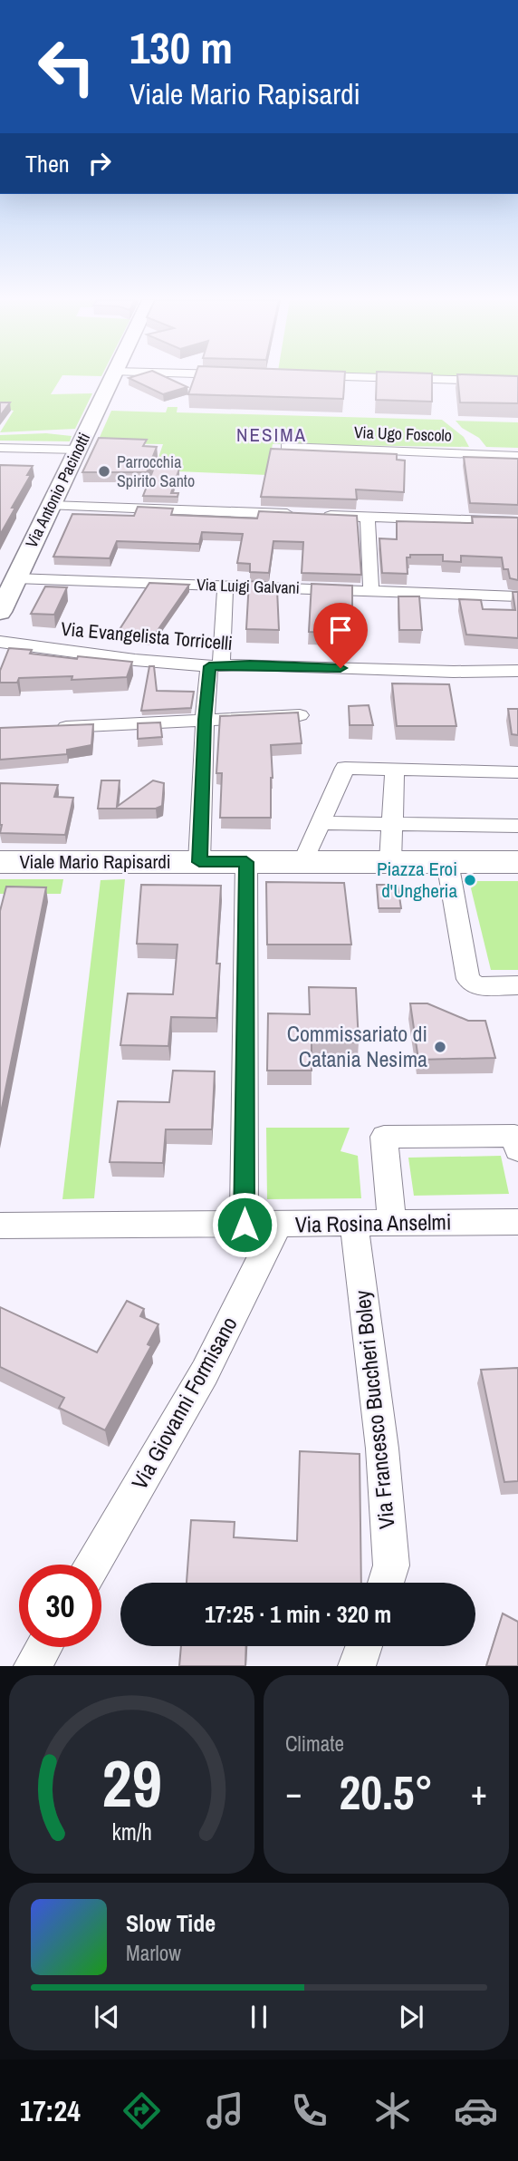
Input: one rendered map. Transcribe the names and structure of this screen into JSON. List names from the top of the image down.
{
  "streets": {
    "main road": ["Via Antonio Pacinotti", "Viale Mario Rapisardi"],
    "street": [
      "Via Ugo Foscolo",
      "Via Luigi Galvani",
      "Via Evangelista Torricelli",
      "Via Rosina Anselmi",
      "Via Giovanni Formisano",
      "Via Francesco Buccheri Boley"
    ]
  },
  "crossings": [
    ["Via Antonio Pacinotti", "Via Luigi Galvani"],
    ["Via Rosina Anselmi", "Via Giovanni Formisano"],
    ["Via Rosina Anselmi", "Via Francesco Buccheri Boley"]
  ],
  "districts": ["NESIMA"],
  "places": ["Parrocchia Spirito Santo", "Piazza Eroi d'Ungheria", "Commissariato di Catania Nesima"],
  "page": {
    "turn": ["130 m", "Viale Mario Rapisardi"],
    "then": "Then",
    "limit": "30",
    "trip": "17:25 · 1 min · 320 m",
    "tile": "Climate",
    "heat": ["−", "20.5°", "+"],
    "song": ["Slow Tide", "Marlow"],
    "tabs": "17:24",
    "gauge": ["29", "km/h"]
  }
}
